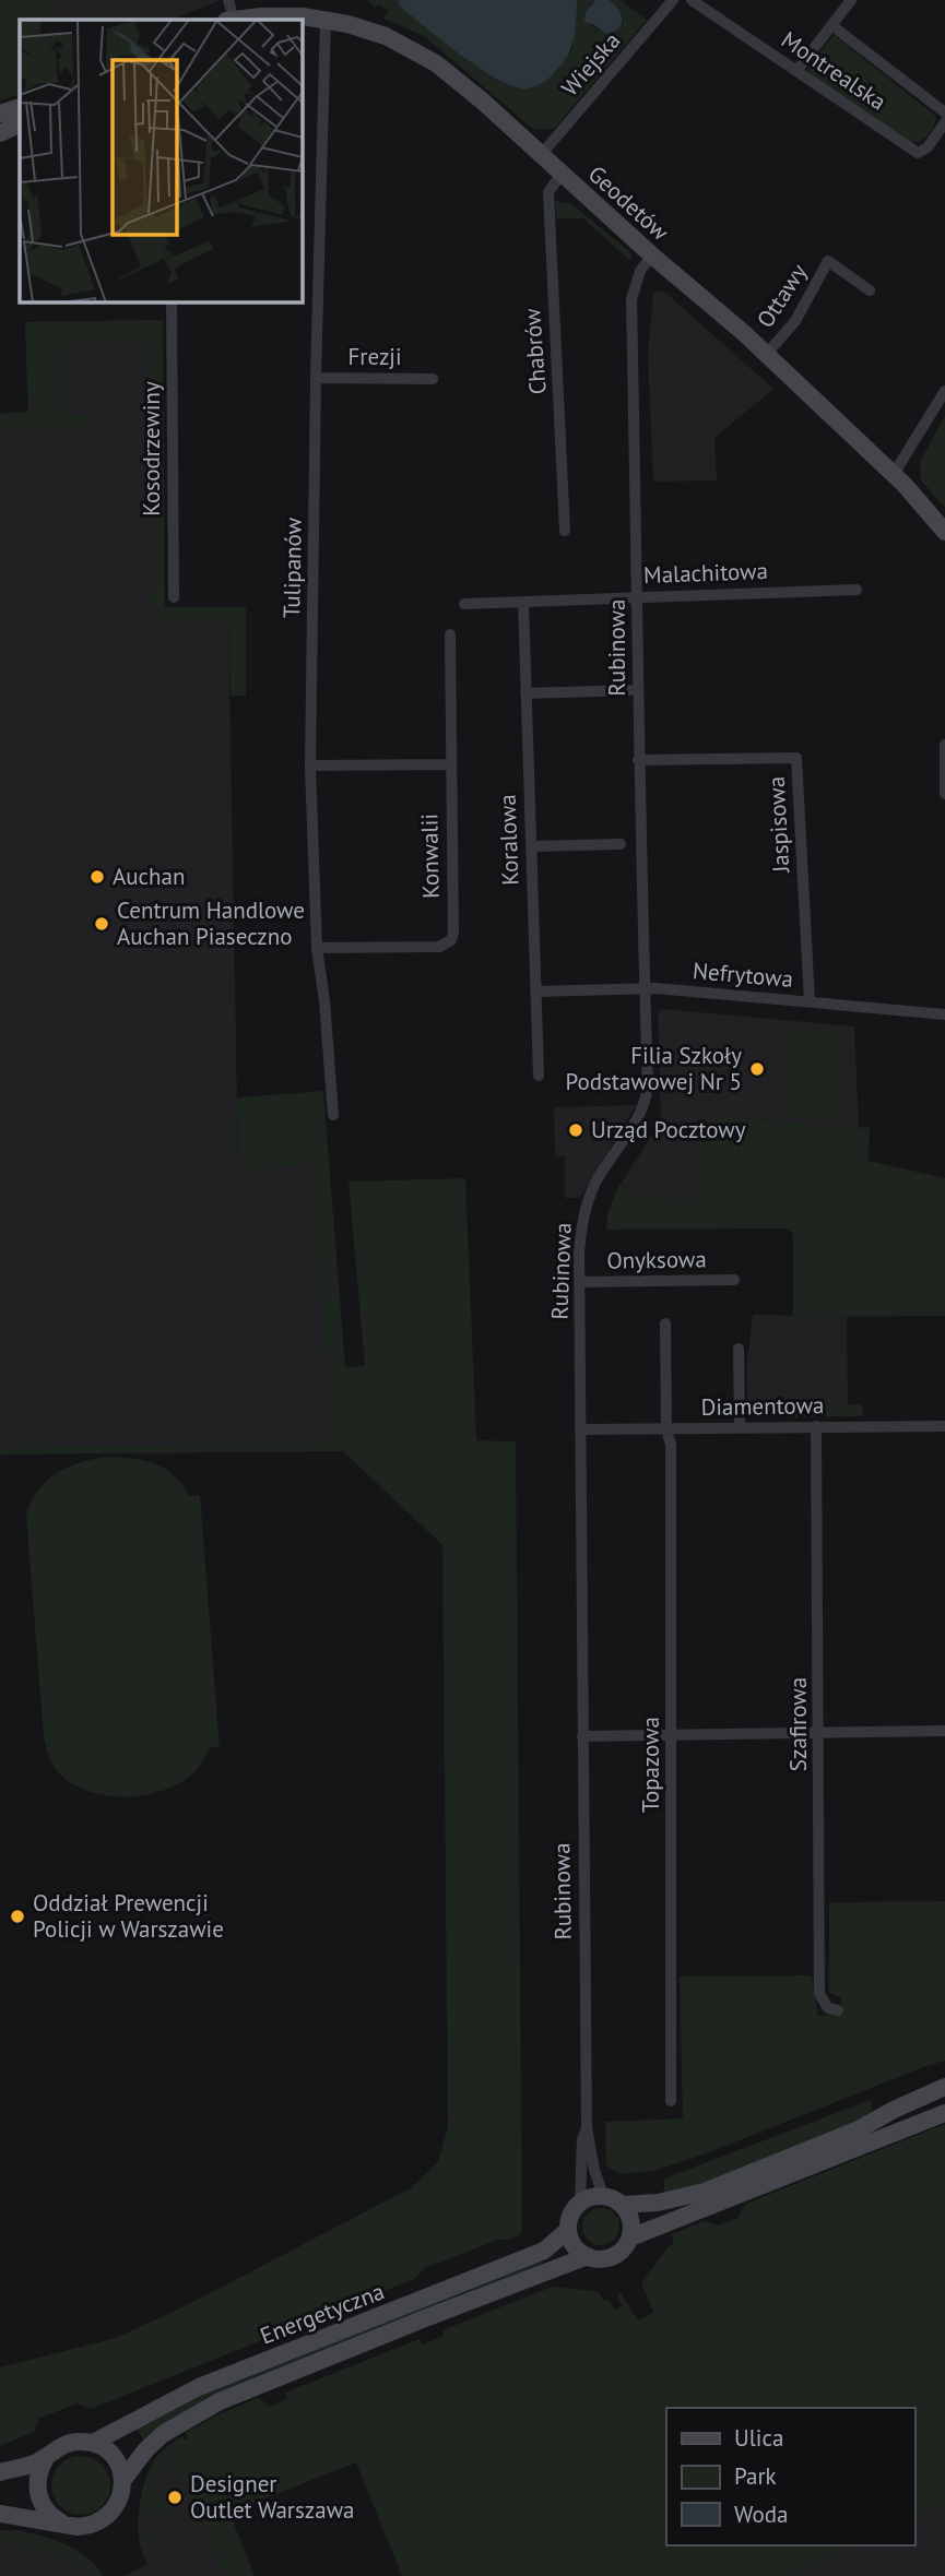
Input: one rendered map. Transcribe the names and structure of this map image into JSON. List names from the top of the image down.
{
  "streets": {
    "street": [
      "Wiejska",
      "Montrealska",
      "Geodetów",
      "Ottawy",
      "Chabrów",
      "Frezji",
      "Kosodrzewiny",
      "Tulipanów",
      "Malachitowa",
      "Rubinowa",
      "Jaspisowa",
      "Koralowa",
      "Konwalii",
      "Nefrytowa",
      "Onyksowa",
      "Diamentowa",
      "Szafirowa",
      "Topazowa",
      "Energetyczna"
    ]
  },
  "crossings": [
    ["Wiejska", "Geodetów"],
    ["Geodetów", "Ottawy"],
    ["Geodetów", "Chabrów"],
    ["Geodetów", "Tulipanów"],
    ["Geodetów", "Rubinowa"],
    ["Frezji", "Tulipanów"],
    ["Tulipanów", "Konwalii"],
    ["Malachitowa", "Rubinowa"],
    ["Malachitowa", "Koralowa"],
    ["Rubinowa", "Jaspisowa"],
    ["Rubinowa", "Nefrytowa"],
    ["Rubinowa", "Onyksowa"],
    ["Rubinowa", "Diamentowa"],
    ["Rubinowa", "Energetyczna"],
    ["Jaspisowa", "Nefrytowa"],
    ["Koralowa", "Nefrytowa"],
    ["Diamentowa", "Szafirowa"],
    ["Diamentowa", "Topazowa"]
  ],
  "places": [
    "Auchan",
    "Centrum Handlowe Auchan Piaseczno",
    "Filia Szkoły Podstawowej Nr 5",
    "Urząd Pocztowy",
    "Oddział Prewencji Policji w Warszawie",
    "Designer Outlet Warszawa"
  ],
  "legend": ["Ulica", "Park", "Woda"]
}
